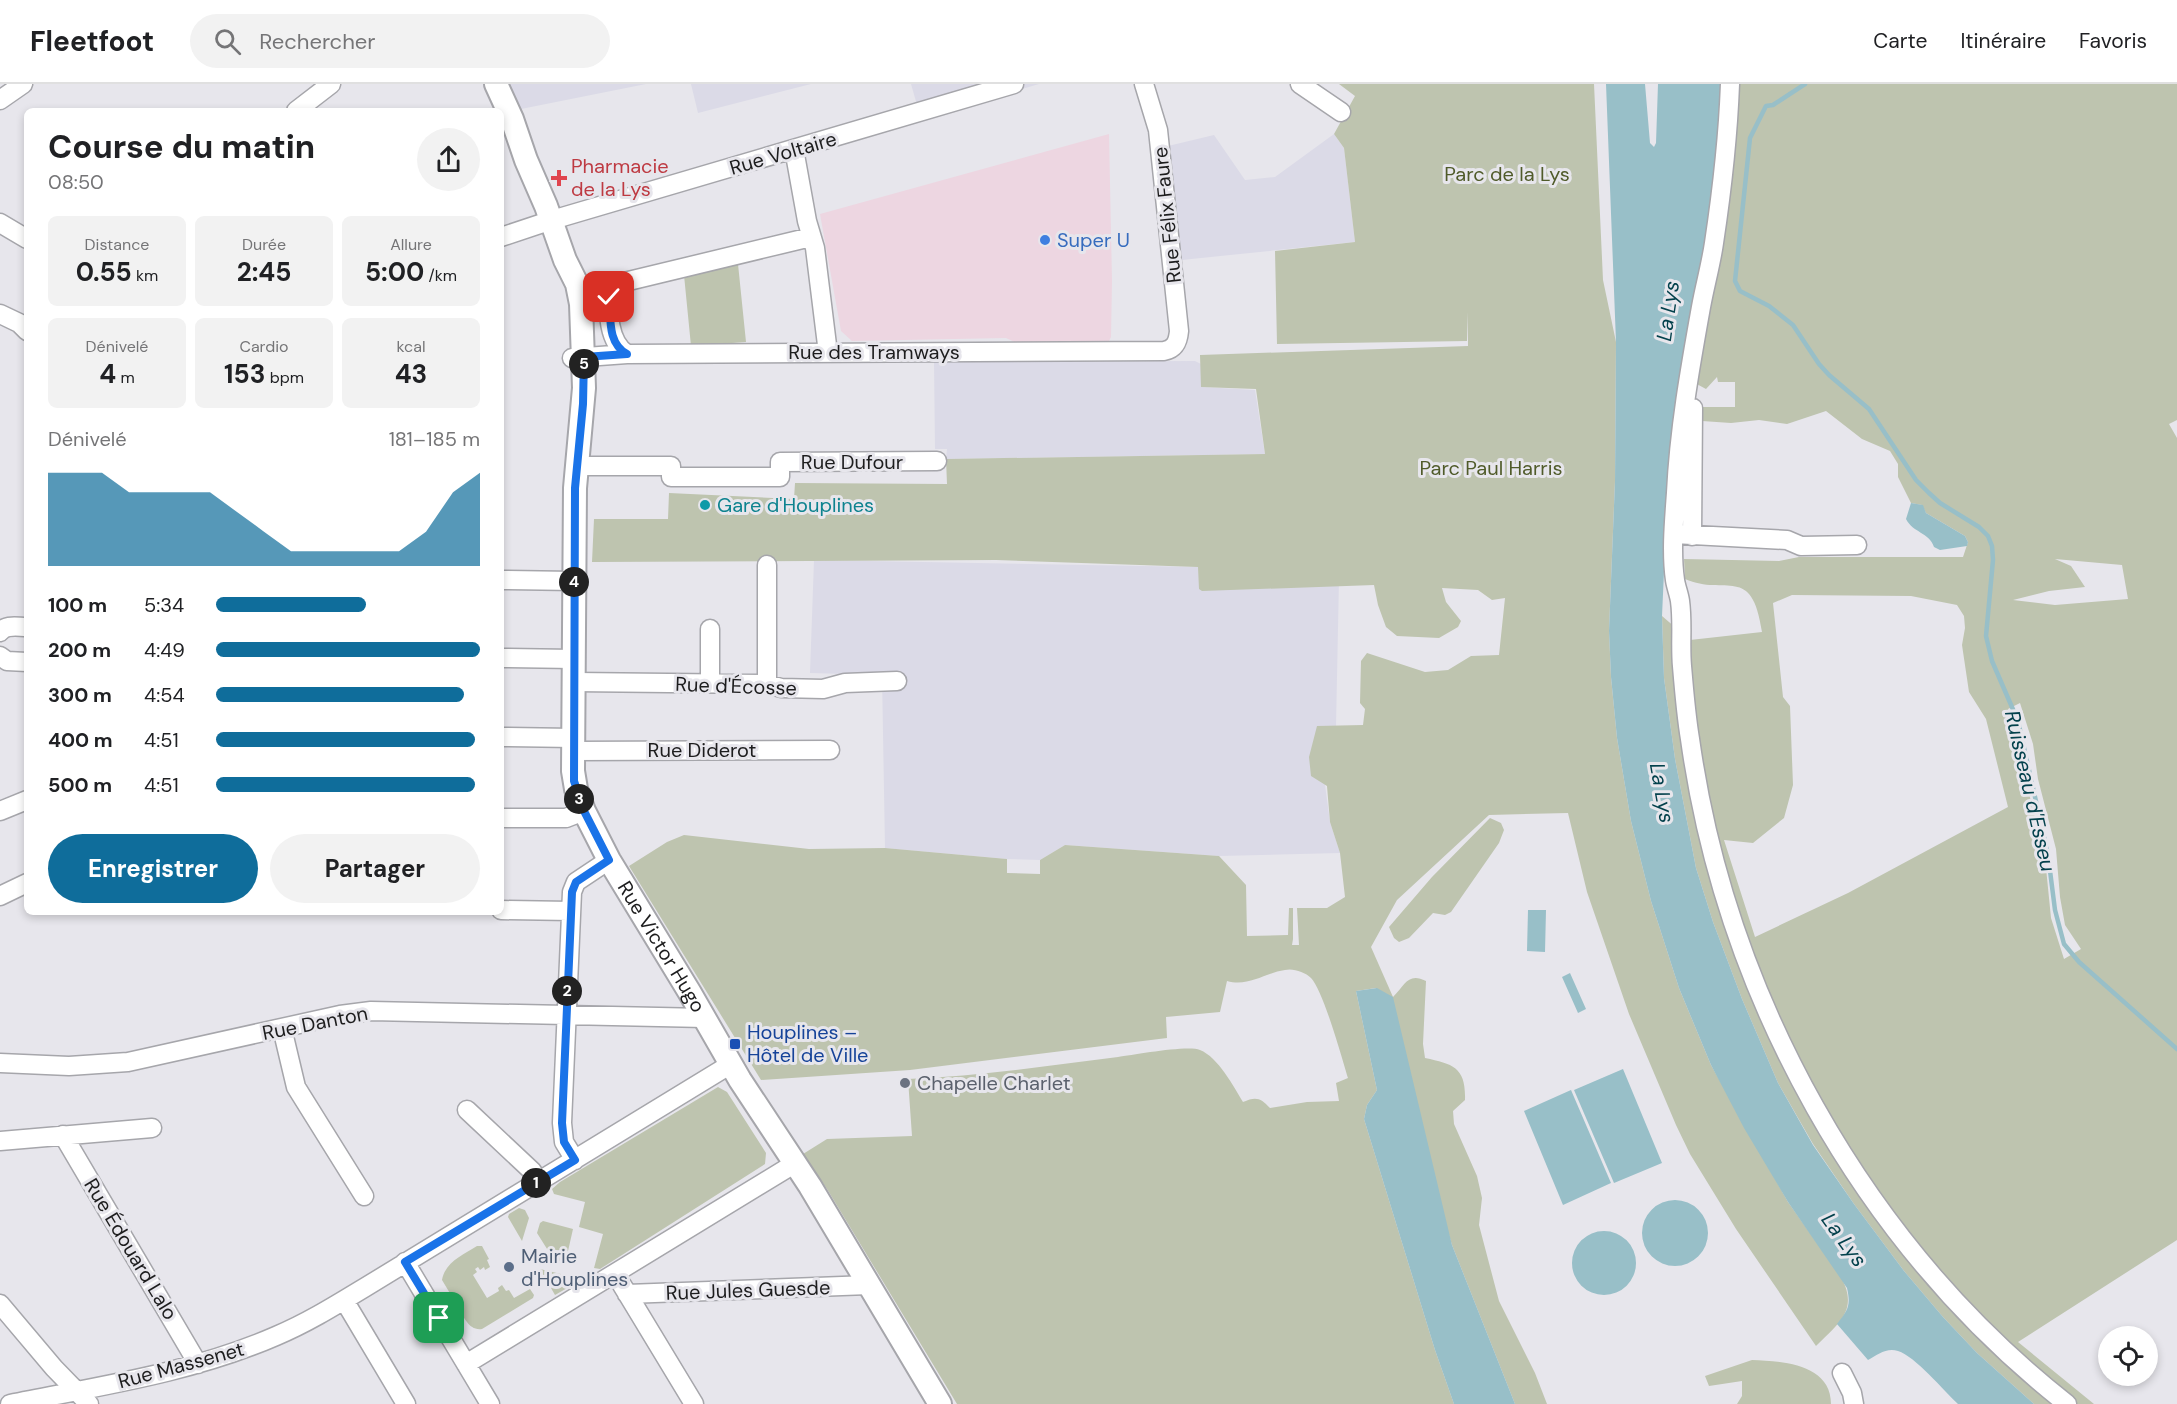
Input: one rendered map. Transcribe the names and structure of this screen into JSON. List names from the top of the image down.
{
  "streets": {
    "main road": ["Rue Victor Hugo"],
    "street": [
      "Rue Voltaire",
      "Rue Félix Faure",
      "Rue des Tramways",
      "Rue Dufour",
      "Rue d'Écosse",
      "Rue Diderot",
      "Rue Danton",
      "Rue Édouard Lalo",
      "Rue Jules Guesde",
      "Rue Massenet"
    ]
  },
  "crossings": [
    ["Rue Voltaire", "Rue Victor Hugo"],
    ["Rue Félix Faure", "Rue des Tramways"],
    ["Rue des Tramways", "Rue Victor Hugo"],
    ["Rue Dufour", "Rue Victor Hugo"],
    ["Rue d'Écosse", "Rue Victor Hugo"],
    ["Rue Diderot", "Rue Victor Hugo"],
    ["Rue Victor Hugo", "Rue Danton"],
    ["Rue Victor Hugo", "Rue Jules Guesde"],
    ["Rue Victor Hugo", "Rue Massenet"],
    ["Rue Édouard Lalo", "Rue Massenet"]
  ],
  "water": ["La Lys", "Ruisseau d'Esseu"],
  "parks": ["Parc de la Lys", "Parc Paul Harris"],
  "places": {
    "health": ["Pharmacie de la Lys"],
    "other": [
      "Super U",
      "Gare d'Houplines",
      "Chapelle Charlet",
      "Mairie d'Houplines"
    ],
    "transit": ["Houplines – Hôtel de Ville"]
  },
  "page": {
    "header": "Fleetfoot",
    "search": "Rechercher",
    "nav": ["Carte", "Itinéraire", "Favoris"],
    "heading": ["Course du matin", "08:50"],
    "stats": [
      ["Distance", "0.55 km"],
      ["Durée", "2:45"],
      ["Allure", "5:00 /km"],
      ["Dénivelé", "4 m"],
      ["Cardio", "153 bpm"],
      ["kcal", "43"]
    ],
    "pins": [
      "5",
      "4",
      "3",
      "2",
      "1"
    ],
    "chart": ["Dénivelé", "181–185 m"],
    "list": [
      {
        "name": "100 m",
        "note": "5:34"
      },
      {
        "name": "200 m",
        "note": "4:49"
      },
      {
        "name": "300 m",
        "note": "4:54"
      },
      {
        "name": "400 m",
        "note": "4:51"
      },
      {
        "name": "500 m",
        "note": "4:51"
      }
    ],
    "buttons": ["Enregistrer", "Partager"]
  }
}
